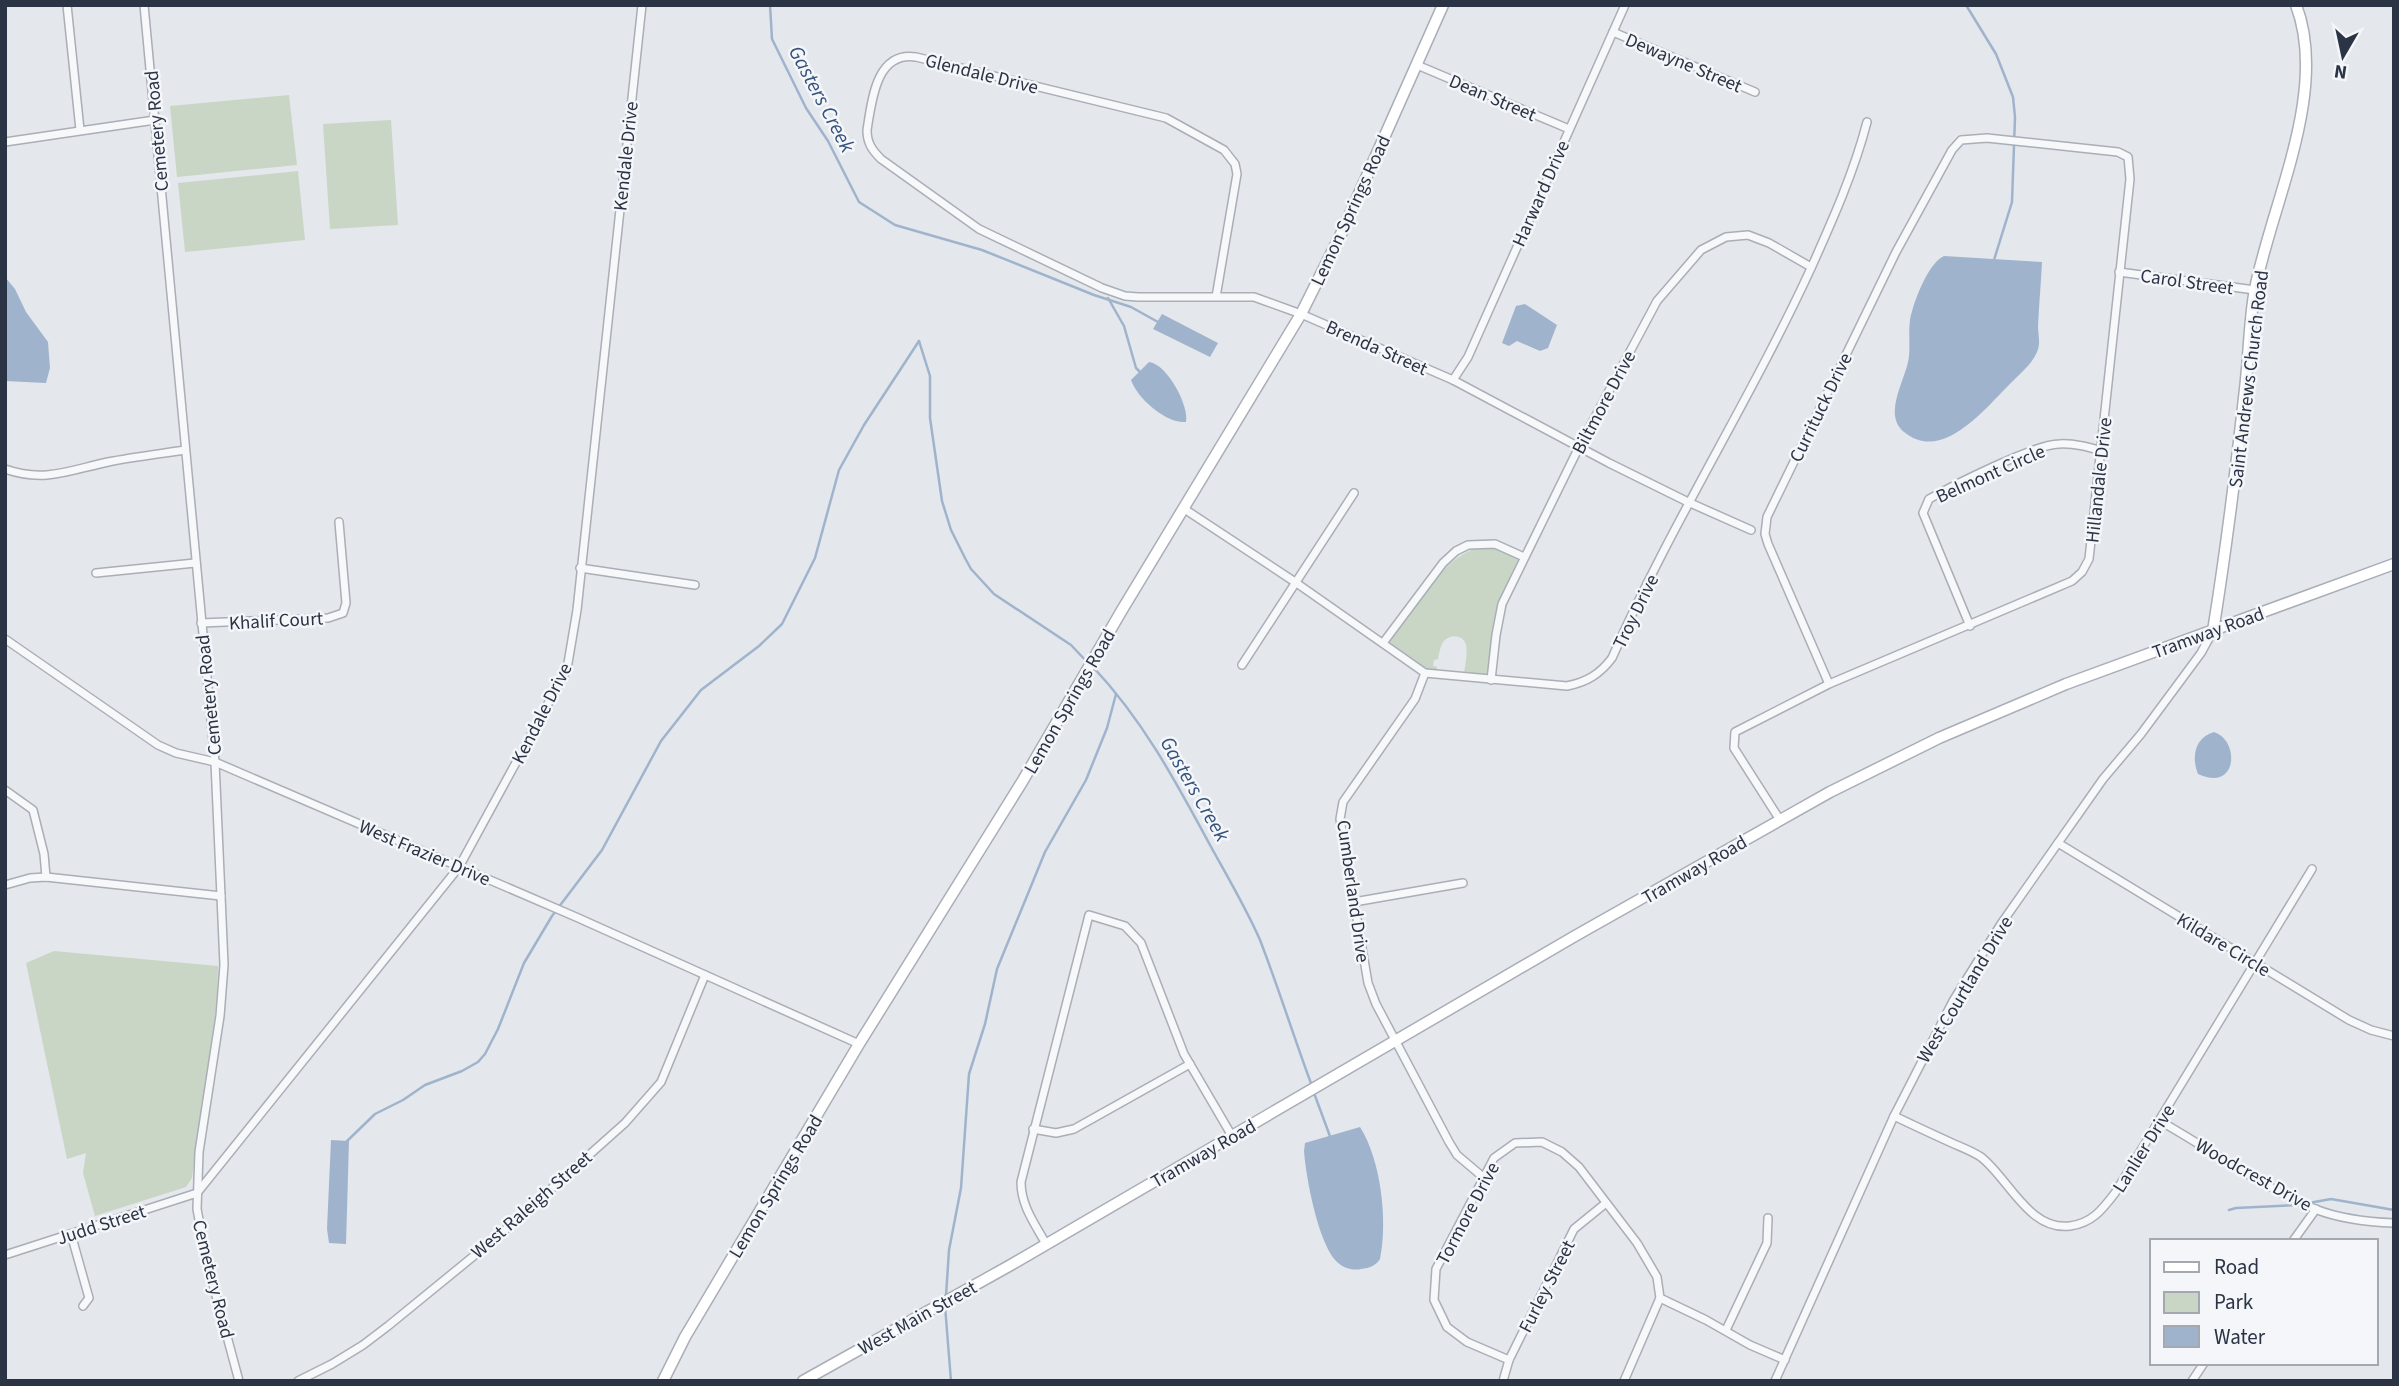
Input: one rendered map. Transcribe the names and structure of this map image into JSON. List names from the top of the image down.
{
  "streets": {
    "street": [
      "Dewayne Street",
      "Glendale Drive",
      "Dean Street",
      "Cemetery Road",
      "Kendale Drive",
      "Harward Drive",
      "Lemon Springs Road",
      "Carol Street",
      "Brenda Street",
      "Saint Andrews Church Road",
      "Biltmore Drive",
      "Currituck Drive",
      "Belmont Circle",
      "Hillandale Drive",
      "Troy Drive",
      "Khalif Court",
      "Tramway Road",
      "West Frazier Drive",
      "Cumberland Drive",
      "Kildare Circle",
      "West Courtland Drive",
      "Lanlier Drive",
      "Woodcrest Drive",
      "West Raleigh Street",
      "Tormore Drive",
      "Judd Street",
      "Furley Street",
      "West Main Street"
    ]
  },
  "crossings": [
    ["Dewayne Street", "Harward Drive"],
    ["Glendale Drive", "Lemon Springs Road"],
    ["Glendale Drive", "Brenda Street"],
    ["Dean Street", "Harward Drive"],
    ["Dean Street", "Lemon Springs Road"],
    ["Cemetery Road", "Kendale Drive"],
    ["Cemetery Road", "Khalif Court"],
    ["Cemetery Road", "West Frazier Drive"],
    ["Cemetery Road", "Judd Street"],
    ["Kendale Drive", "West Frazier Drive"],
    ["Kendale Drive", "Judd Street"],
    ["Harward Drive", "Brenda Street"],
    ["Lemon Springs Road", "Brenda Street"],
    ["Lemon Springs Road", "Troy Drive"],
    ["Lemon Springs Road", "West Frazier Drive"],
    ["Carol Street", "Saint Andrews Church Road"],
    ["Carol Street", "Hillandale Drive"],
    ["Brenda Street", "Biltmore Drive"],
    ["Brenda Street", "Troy Drive"],
    ["Saint Andrews Church Road", "Tramway Road"],
    ["Saint Andrews Church Road", "West Courtland Drive"],
    ["Biltmore Drive", "Troy Drive"],
    ["Currituck Drive", "Hillandale Drive"],
    ["Belmont Circle", "Hillandale Drive"],
    ["Hillandale Drive", "Tramway Road"],
    ["Troy Drive", "Cumberland Drive"],
    ["Tramway Road", "Cumberland Drive"],
    ["Tramway Road", "West Courtland Drive"],
    ["Tramway Road", "West Main Street"],
    ["West Frazier Drive", "West Raleigh Street"],
    ["Cumberland Drive", "Tormore Drive"],
    ["Kildare Circle", "West Courtland Drive"],
    ["Kildare Circle", "Lanlier Drive"],
    ["West Courtland Drive", "Lanlier Drive"],
    ["Lanlier Drive", "Woodcrest Drive"],
    ["Tormore Drive", "Furley Street"]
  ],
  "water": ["Gasters Creek"],
  "legend": ["Road", "Park", "Water"],
  "north": "bottom"
}
